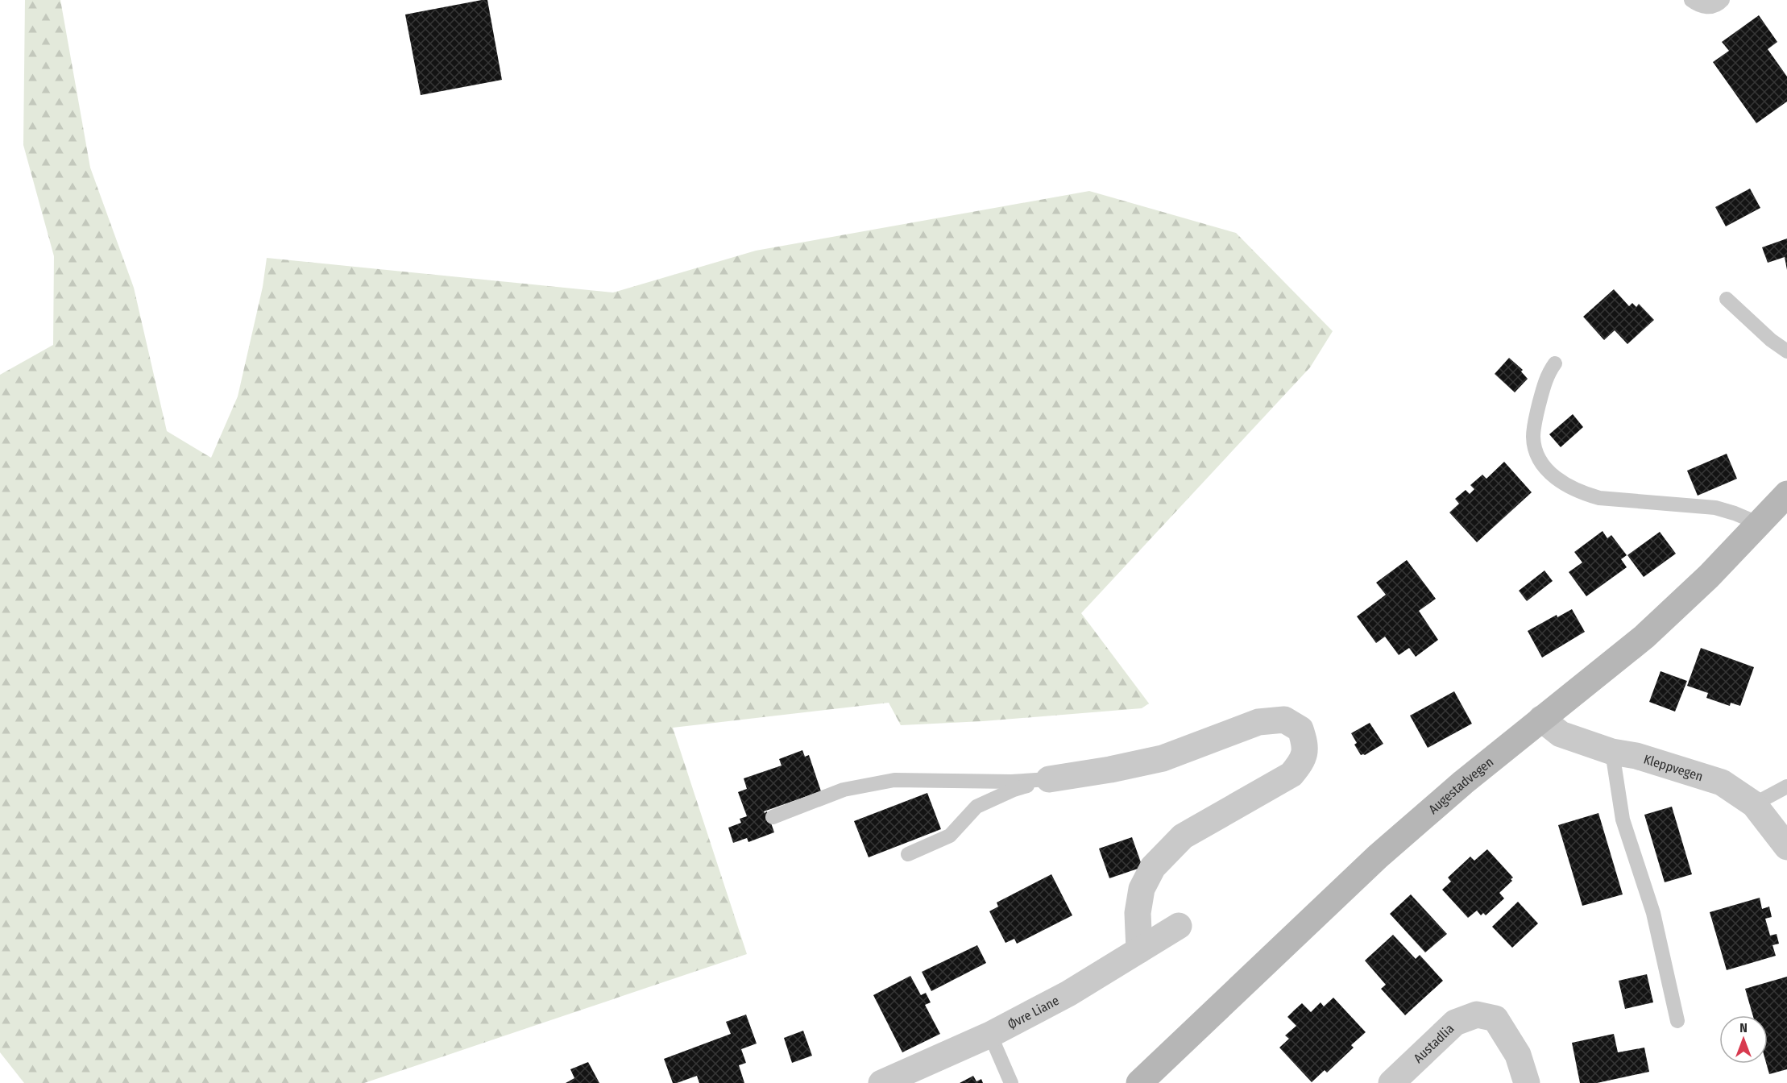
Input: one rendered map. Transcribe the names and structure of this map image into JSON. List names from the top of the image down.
{
  "streets": {
    "main road": ["Augestadvegen"],
    "street": ["Kleppvegen", "Øvre Liane", "Austadlia"]
  },
  "crossings": [
    ["Kleppvegen", "Augestadvegen"]
  ],
  "north": "top"
}
